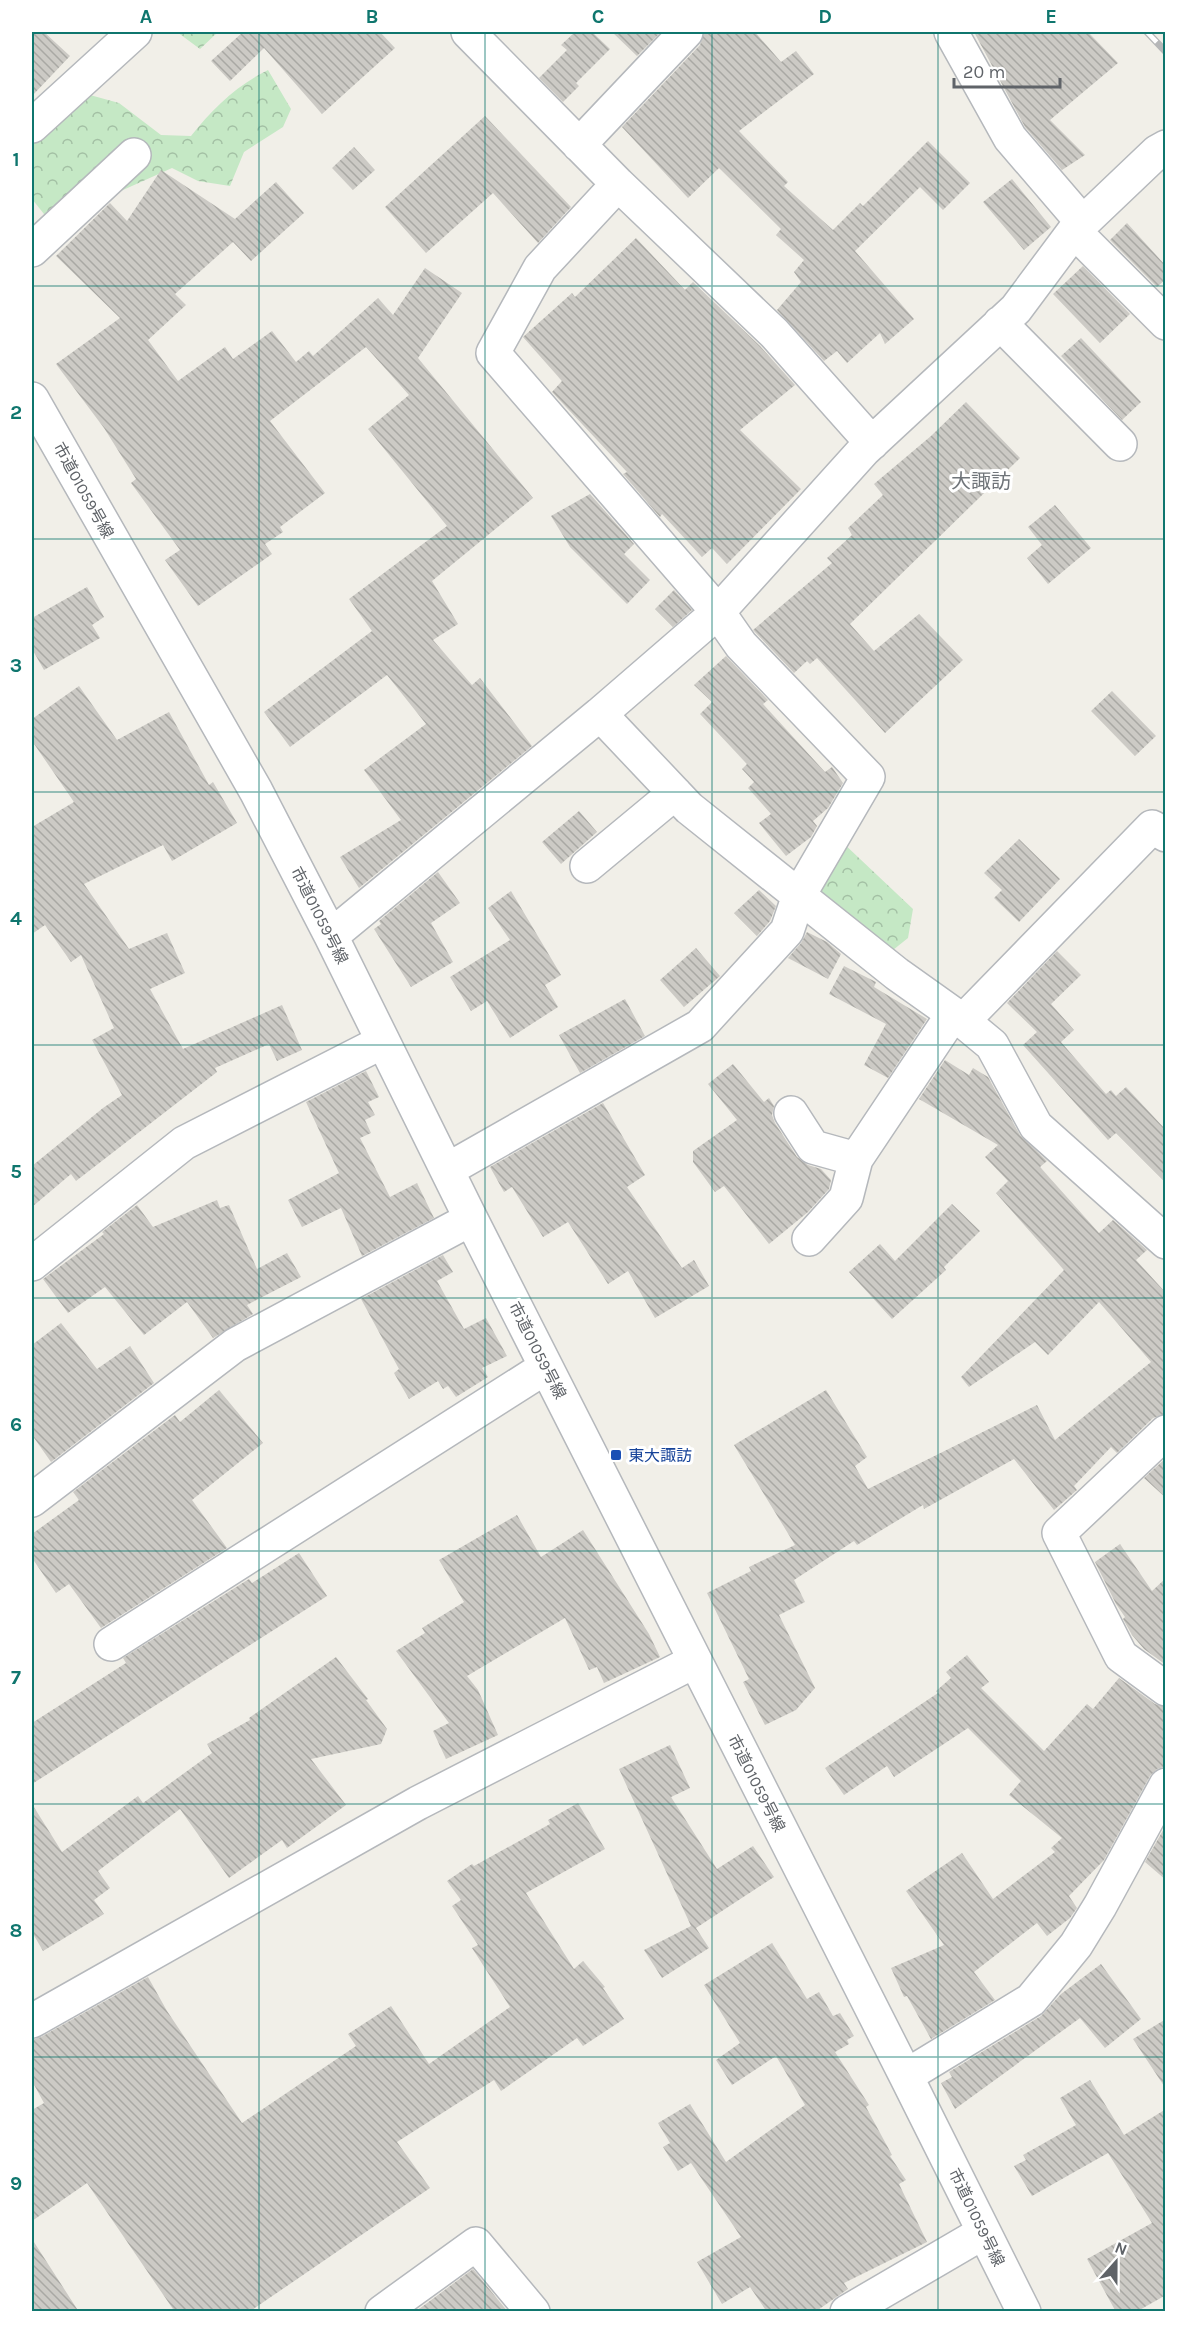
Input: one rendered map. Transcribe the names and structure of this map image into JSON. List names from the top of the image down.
{
  "streets": {
    "street": ["市道01059号線"]
  },
  "districts": ["大諏訪"],
  "places": {
    "transit": ["東大諏訪"]
  },
  "scale_bar": "20 m",
  "north": "top",
  "grid": {
    "columns": [
      "A",
      "B",
      "C",
      "D",
      "E"
    ],
    "rows": [
      "1",
      "2",
      "3",
      "4",
      "5",
      "6",
      "7",
      "8",
      "9"
    ]
  }
}
